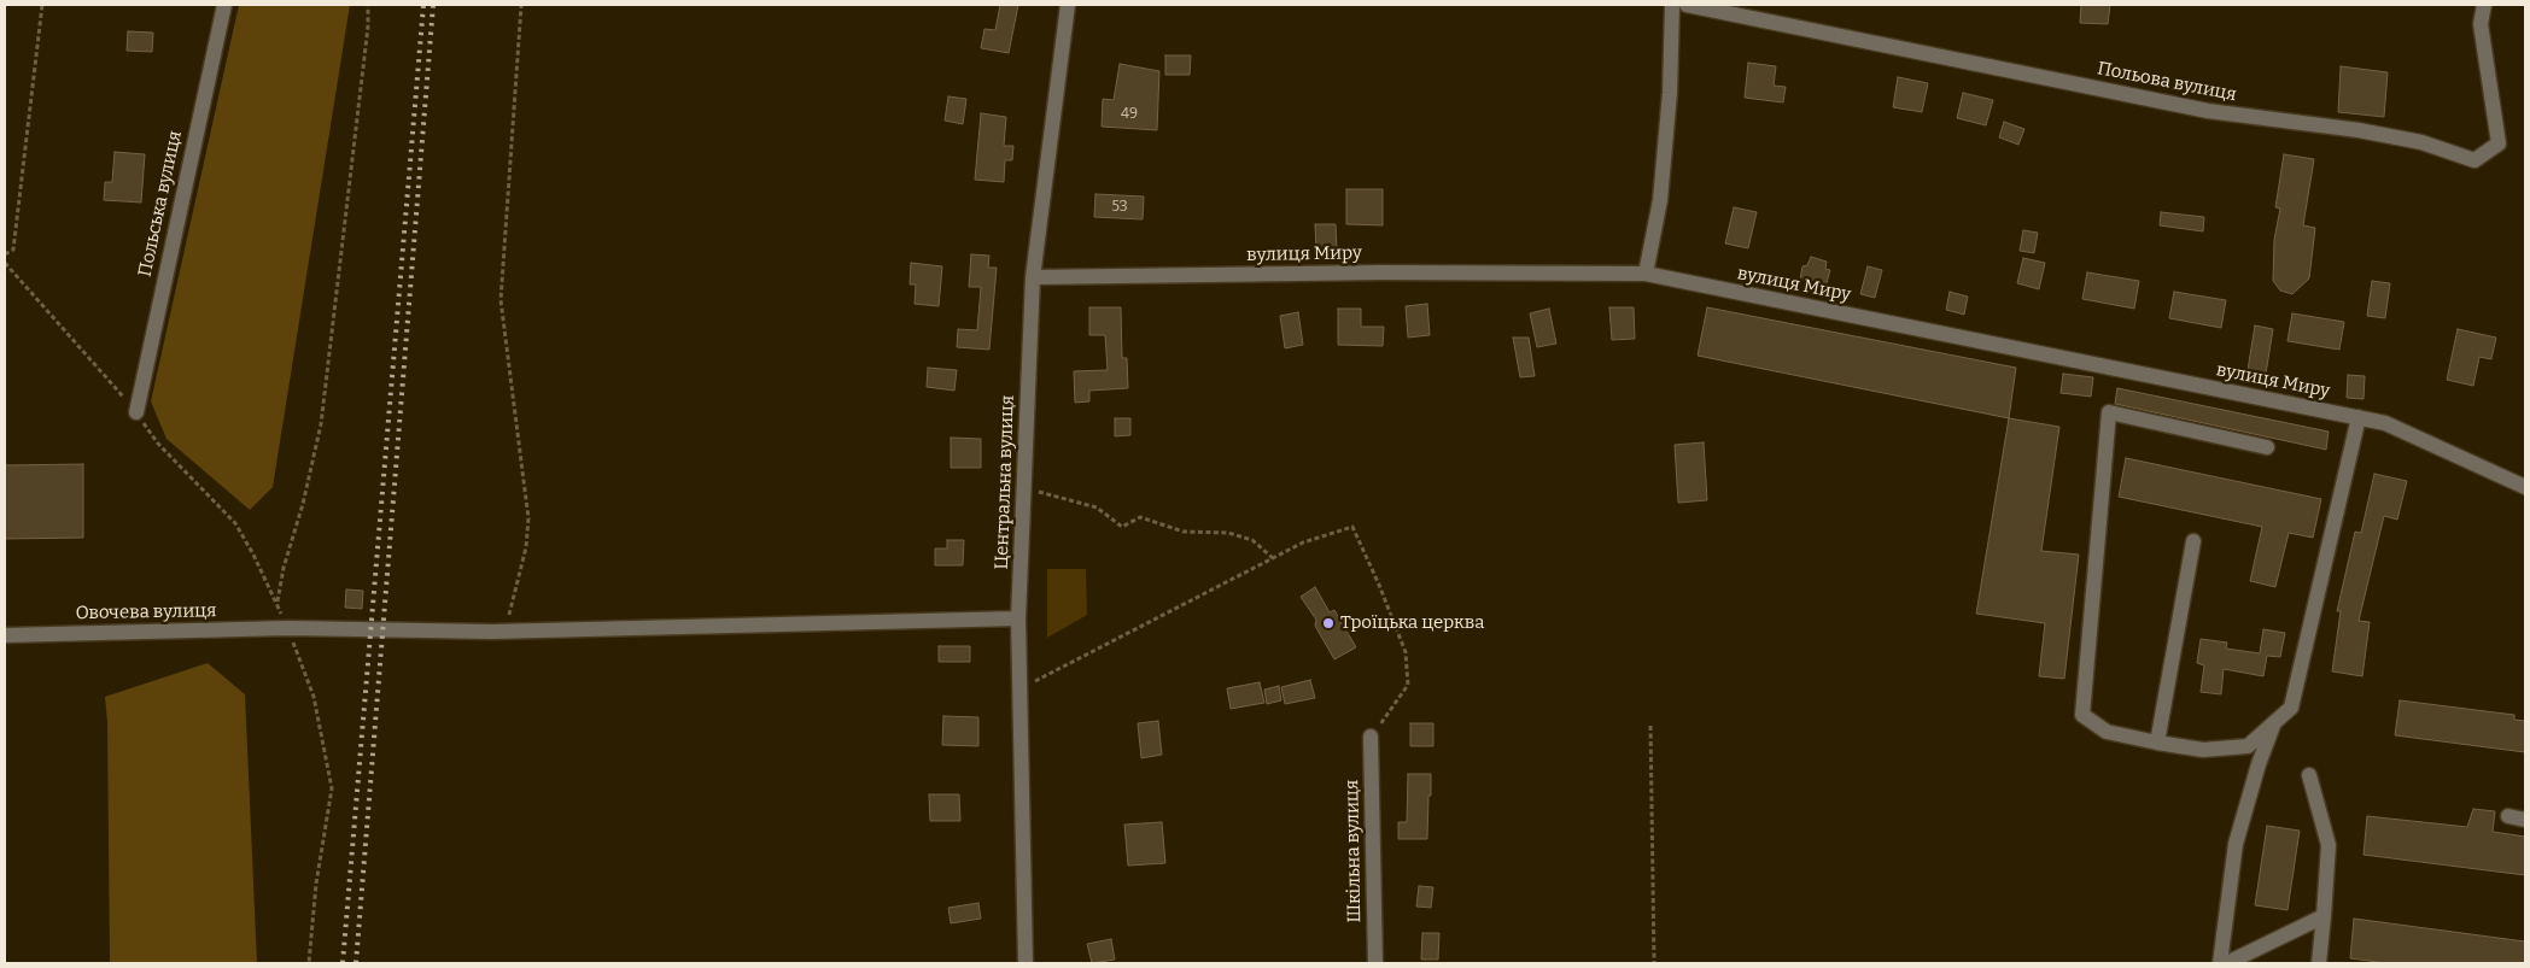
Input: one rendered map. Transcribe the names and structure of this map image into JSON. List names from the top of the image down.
{
  "streets": {
    "street": [
      "Польова вулиця",
      "Польська вулиця",
      "вулиця Миру",
      "Центральна вулиця",
      "Овочева вулиця",
      "Шкільна вулиця"
    ]
  },
  "crossings": [
    ["вулиця Миру", "Центральна вулиця"],
    ["Центральна вулиця", "Овочева вулиця"]
  ],
  "places": ["Троїцька церква"],
  "house_numbers": ["49", "53"]
}
